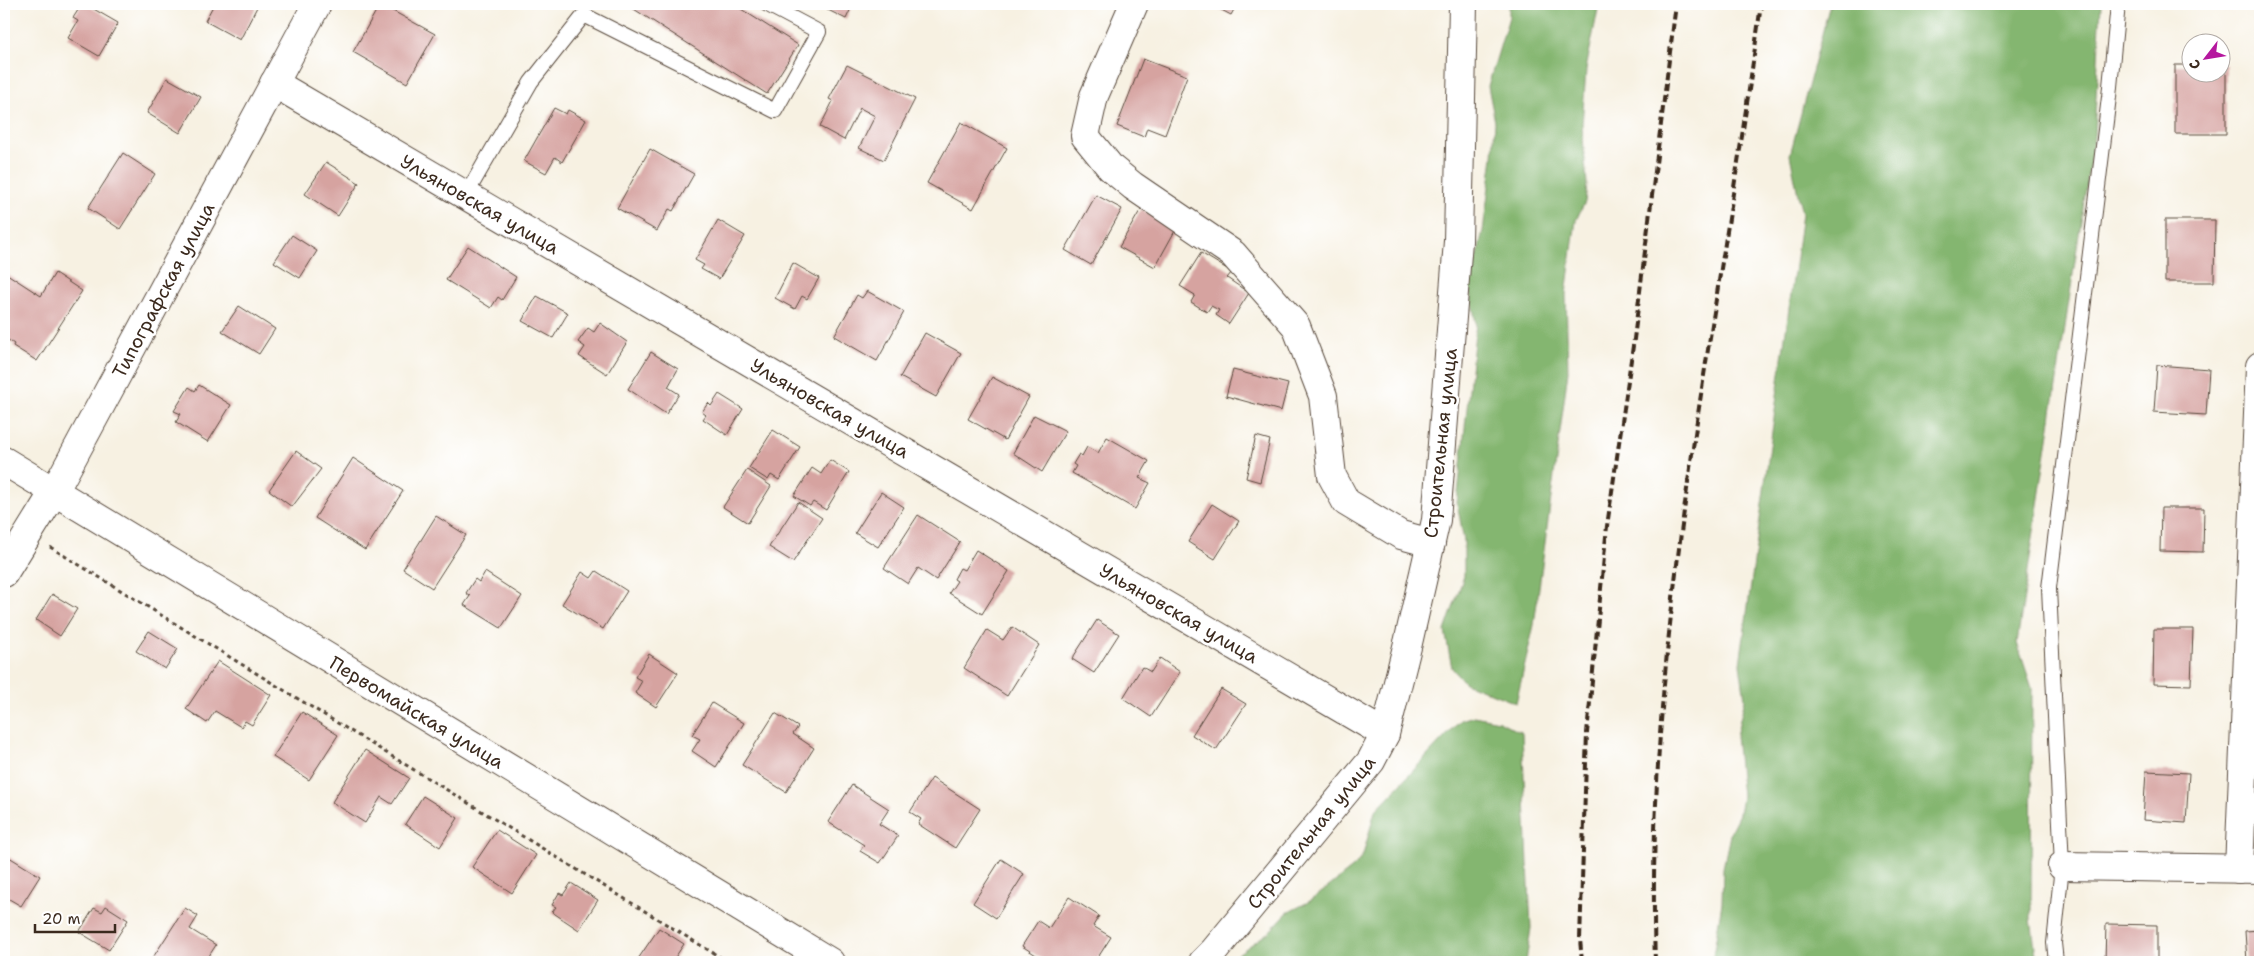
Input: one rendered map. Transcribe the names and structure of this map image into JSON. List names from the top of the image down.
{
  "streets": {
    "street": [
      "Ульяновская улица",
      "Типографская улица",
      "Строительная улица",
      "Первомайская улица"
    ]
  },
  "crossings": [
    ["Ульяновская улица", "Типографская улица"],
    ["Ульяновская улица", "Строительная улица"],
    ["Типографская улица", "Первомайская улица"]
  ],
  "scale_bar": "20 m",
  "north": "bottom left"
}
